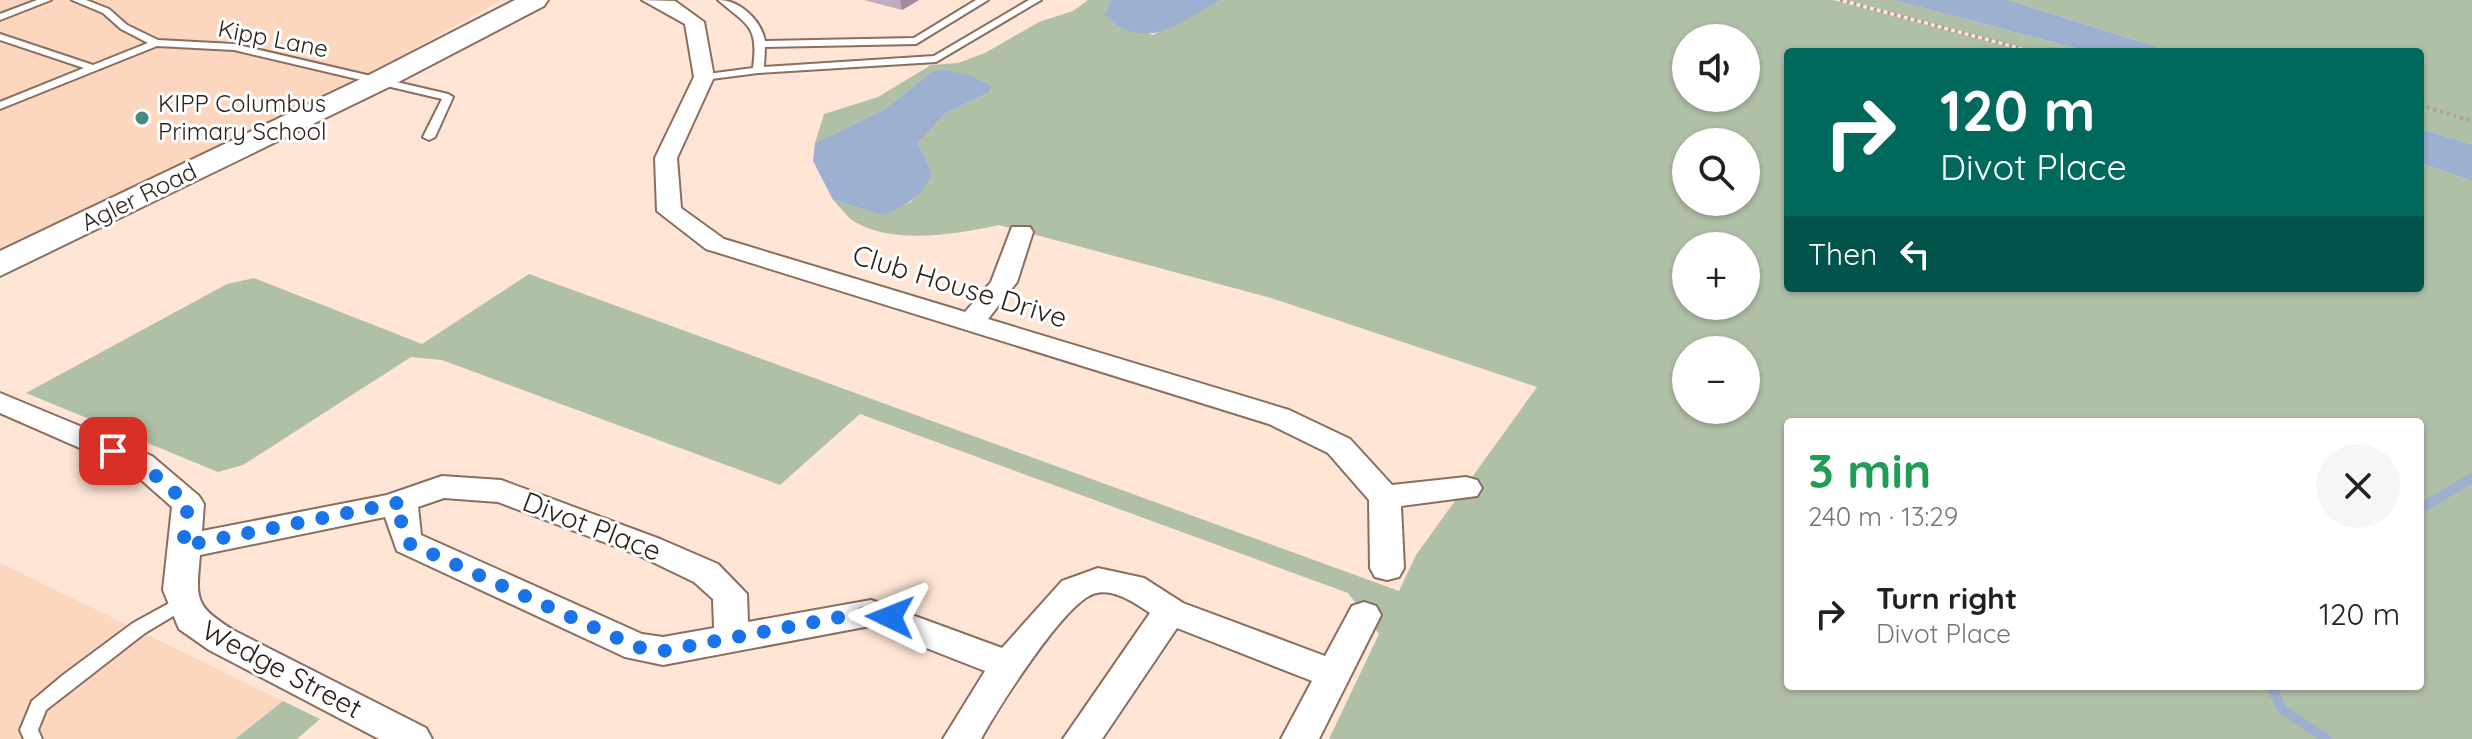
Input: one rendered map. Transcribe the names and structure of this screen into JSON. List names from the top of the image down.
{
  "streets": {
    "main road": ["Agler Road"],
    "street": ["Club House Drive", "Divot Place", "Wedge Street"],
    "lane": ["Kipp Lane"]
  },
  "crossings": [
    ["Kipp Lane", "Agler Road"],
    ["Divot Place", "Wedge Street"]
  ],
  "places": ["KIPP Columbus Primary School"],
  "page": {
    "map_buttons": ["+", "−"],
    "turn": ["120 m", "Divot Place"],
    "then": "Then",
    "heading": ["3 min", "240 m · 13:29"],
    "list": [
      {
        "name": "Turn right",
        "note": "Divot Place",
        "value": "120 m"
      }
    ]
  }
}
